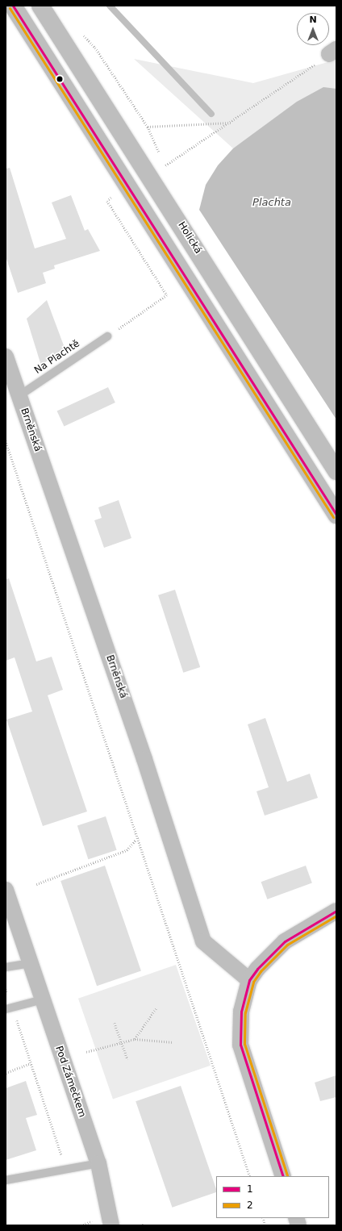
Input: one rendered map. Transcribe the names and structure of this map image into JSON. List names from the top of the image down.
{
  "streets": {
    "main road": ["Holická"],
    "street": ["Brněnská", "Pod Zámečkem"],
    "lane": ["Na Plachtě"]
  },
  "crossings": [
    ["Na Plachtě", "Brněnská"]
  ],
  "water": ["Plachta"],
  "lines": ["transit line 1", "transit line 2"],
  "legend": ["1", "2"],
  "north": "top"
}
